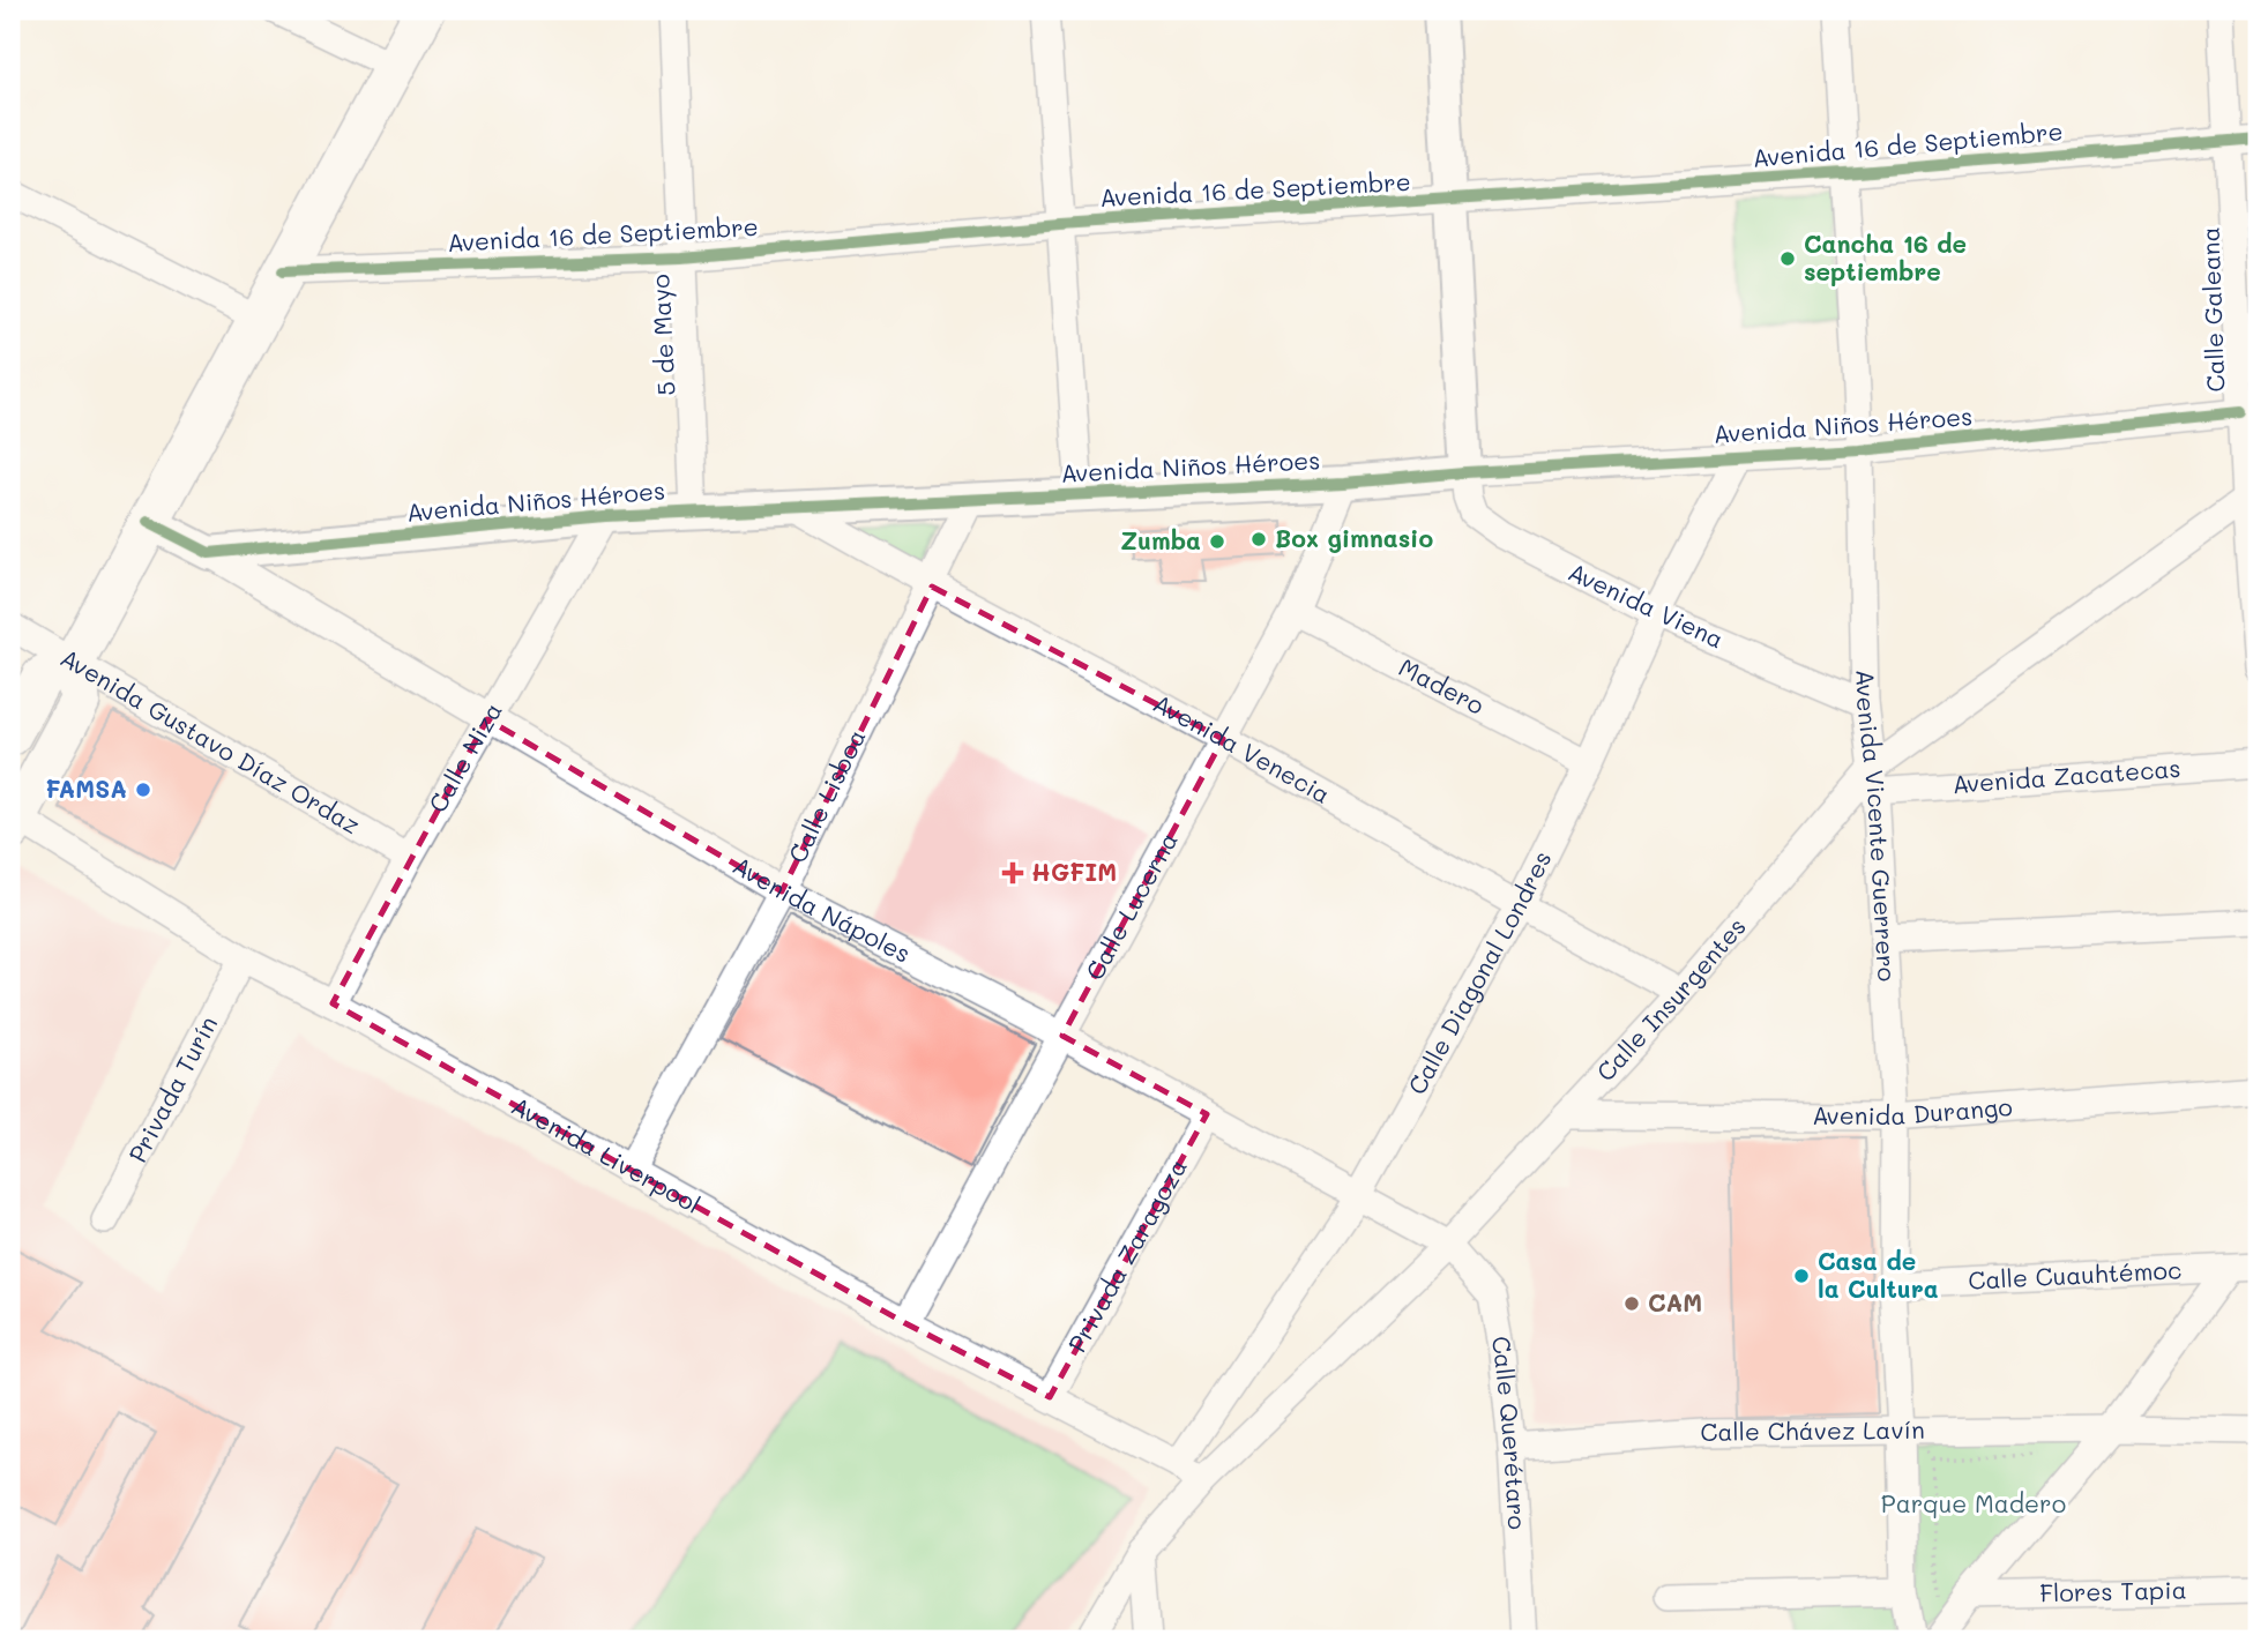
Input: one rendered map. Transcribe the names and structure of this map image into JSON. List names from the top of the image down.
{
  "streets": {
    "street": [
      "Avenida 16 de Septiembre",
      "Calle Galeana",
      "5 de Mayo",
      "Avenida Niños Héroes",
      "Avenida Viena",
      "Madero",
      "Avenida Gustavo Díaz Ordaz",
      "Avenida Venecia",
      "Calle Niza",
      "Avenida Zacatecas",
      "Calle Lisboa",
      "Avenida Vicente Guerrero",
      "Calle Lucerna",
      "Avenida Nápoles",
      "Calle Diagonal Londres",
      "Calle Insurgentes",
      "Privada Turín",
      "Avenida Durango",
      "Avenida Liverpool",
      "Privada Zaragoza",
      "Calle Cuauhtémoc",
      "Calle Chávez Lavín",
      "Calle Querétaro",
      "Flores Tapia"
    ]
  },
  "crossings": [
    ["Avenida 16 de Septiembre", "Calle Galeana"],
    ["Avenida 16 de Septiembre", "5 de Mayo"],
    ["Avenida 16 de Septiembre", "Avenida Vicente Guerrero"],
    ["Calle Galeana", "Avenida Niños Héroes"],
    ["Calle Galeana", "Calle Insurgentes"],
    ["5 de Mayo", "Avenida Niños Héroes"],
    ["Avenida Niños Héroes", "Avenida Viena"],
    ["Avenida Niños Héroes", "Avenida Venecia"],
    ["Avenida Niños Héroes", "Calle Niza"],
    ["Avenida Niños Héroes", "Calle Lisboa"],
    ["Avenida Niños Héroes", "Avenida Vicente Guerrero"],
    ["Avenida Niños Héroes", "Calle Lucerna"],
    ["Avenida Niños Héroes", "Avenida Nápoles"],
    ["Avenida Niños Héroes", "Calle Diagonal Londres"],
    ["Avenida Viena", "Avenida Vicente Guerrero"],
    ["Avenida Viena", "Calle Diagonal Londres"],
    ["Madero", "Calle Lucerna"],
    ["Madero", "Calle Diagonal Londres"],
    ["Avenida Gustavo Díaz Ordaz", "Calle Niza"],
    ["Avenida Venecia", "Calle Lisboa"],
    ["Avenida Venecia", "Calle Lucerna"],
    ["Avenida Venecia", "Calle Diagonal Londres"],
    ["Avenida Venecia", "Calle Insurgentes"],
    ["Calle Niza", "Avenida Nápoles"],
    ["Calle Niza", "Avenida Liverpool"],
    ["Avenida Zacatecas", "Avenida Vicente Guerrero"],
    ["Avenida Zacatecas", "Calle Insurgentes"],
    ["Calle Lisboa", "Avenida Nápoles"],
    ["Calle Lisboa", "Avenida Liverpool"],
    ["Avenida Vicente Guerrero", "Calle Insurgentes"],
    ["Avenida Vicente Guerrero", "Avenida Durango"],
    ["Avenida Vicente Guerrero", "Calle Cuauhtémoc"],
    ["Avenida Vicente Guerrero", "Calle Chávez Lavín"],
    ["Calle Lucerna", "Avenida Nápoles"],
    ["Calle Lucerna", "Avenida Liverpool"],
    ["Avenida Nápoles", "Calle Diagonal Londres"],
    ["Avenida Nápoles", "Calle Insurgentes"],
    ["Avenida Nápoles", "Privada Zaragoza"],
    ["Avenida Nápoles", "Calle Querétaro"],
    ["Calle Diagonal Londres", "Avenida Liverpool"],
    ["Calle Insurgentes", "Avenida Durango"],
    ["Calle Insurgentes", "Avenida Liverpool"],
    ["Calle Insurgentes", "Calle Querétaro"],
    ["Privada Turín", "Avenida Liverpool"],
    ["Avenida Liverpool", "Privada Zaragoza"],
    ["Calle Chávez Lavín", "Calle Querétaro"]
  ],
  "parks": ["Parque Madero"],
  "places": {
    "other": [
      "Cancha 16 de septiembre",
      "Box gimnasio",
      "Zumba",
      "FAMSA",
      "Casa de la Cultura",
      "CAM"
    ],
    "health": ["HGFIM"]
  }
}
